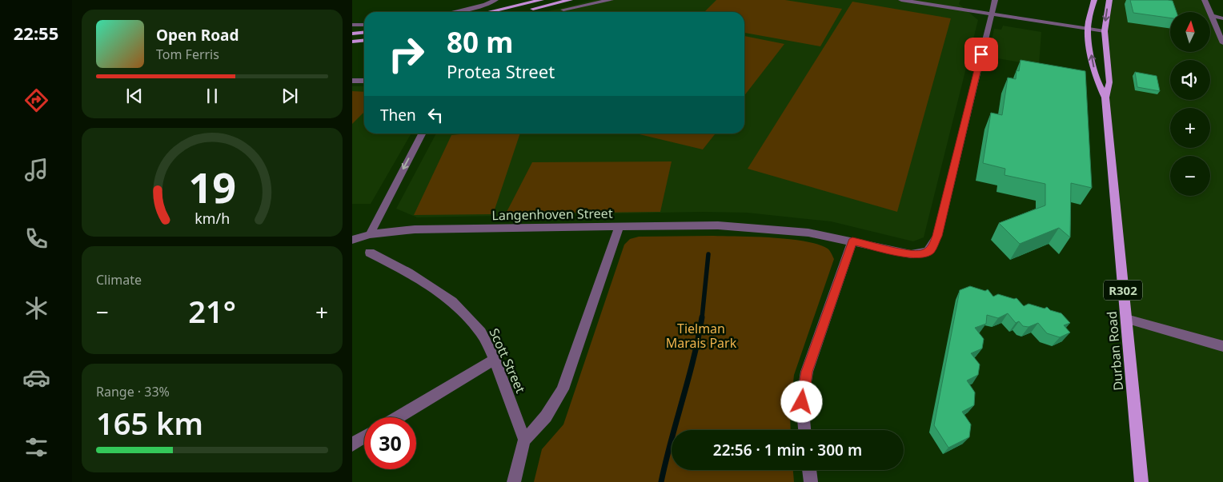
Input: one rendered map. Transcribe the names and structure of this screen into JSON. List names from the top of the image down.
{
  "streets": {
    "main road": ["R302", "Durban Road"],
    "street": ["Langenhoven Street", "Scott Street"]
  },
  "parks": ["Tielman Marais Park"],
  "north": "top",
  "page": {
    "tabs": "22:55",
    "map_buttons": ["+", "−"],
    "turn": ["80 m", "Protea Street"],
    "song": ["Open Road", "Tom Ferris"],
    "then": "Then",
    "tile": [
      "Climate",
      ["Range · 33%", "165 km"]
    ],
    "heat": ["−", "21°", "+"],
    "limit": "30",
    "trip": "22:56 · 1 min · 300 m",
    "gauge": ["19", "km/h"]
  }
}
